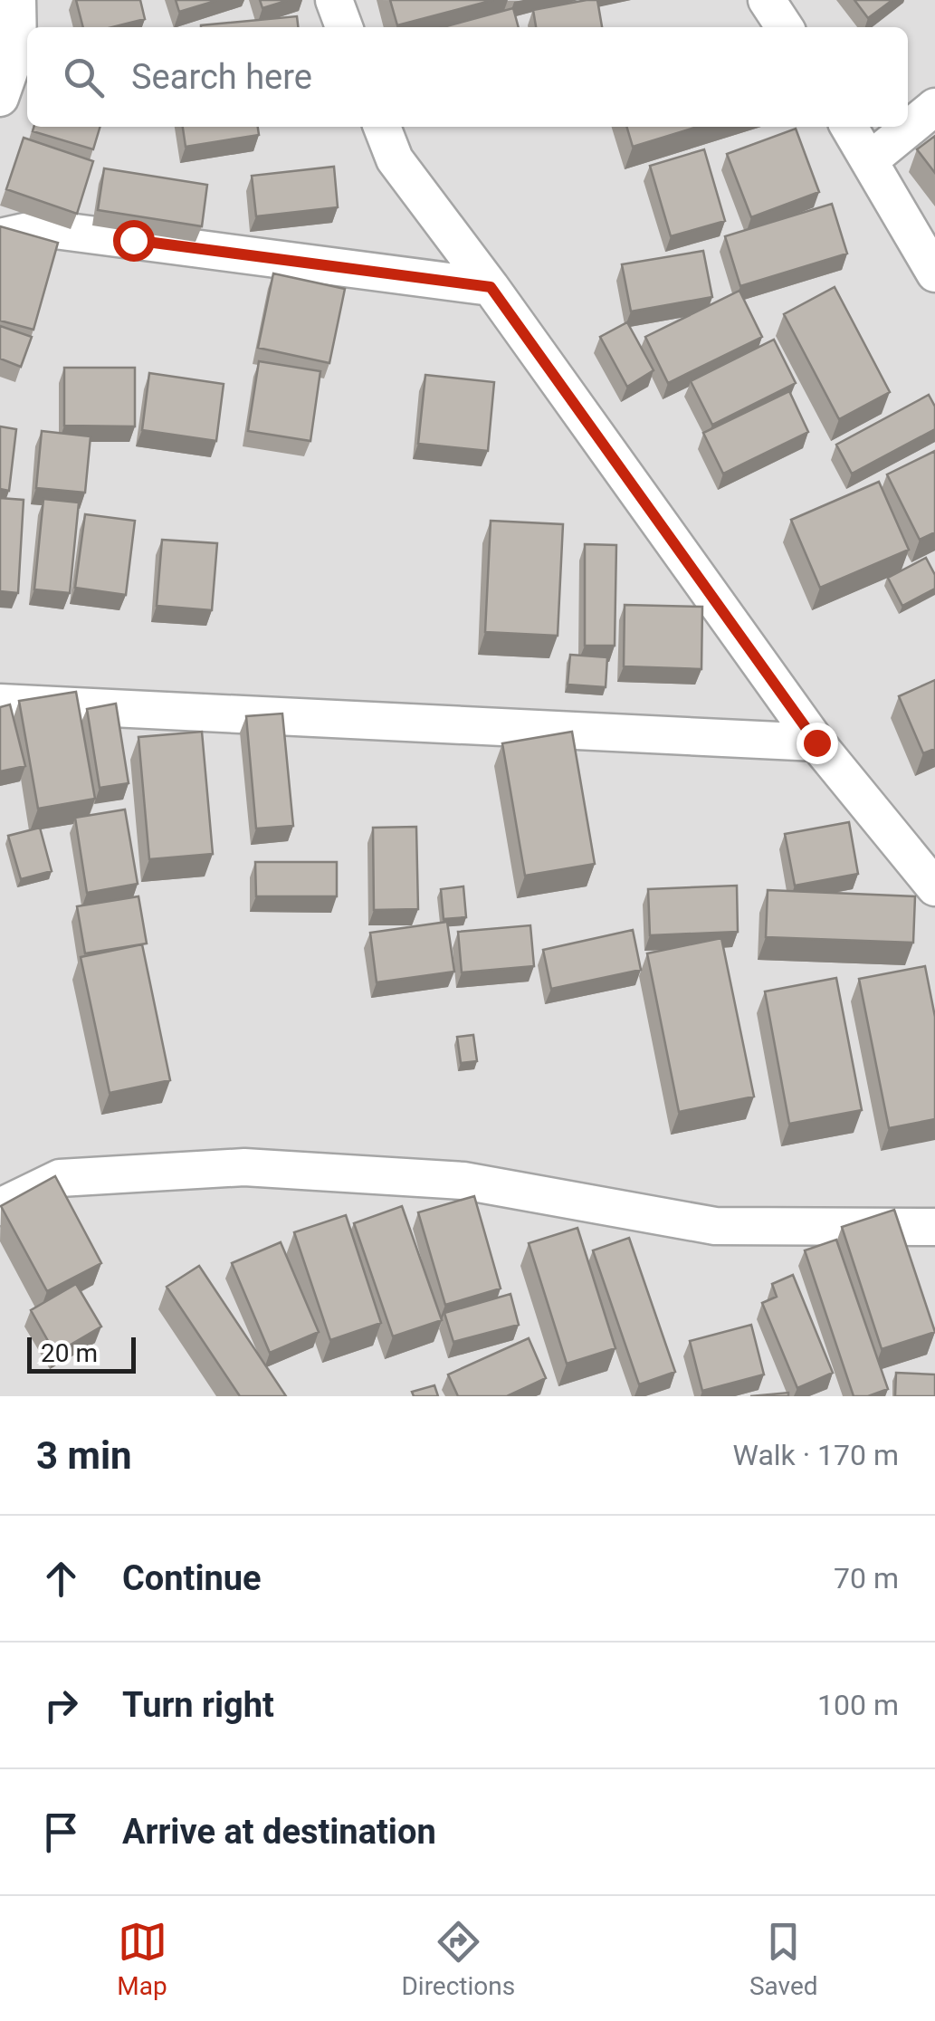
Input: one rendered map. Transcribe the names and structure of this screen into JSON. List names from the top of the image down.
{
  "scale_bar": "20 m",
  "page": {
    "search": "Search here",
    "scale": "20 m",
    "heading": ["3 min", "Walk · 170 m"],
    "list": [
      ["Continue", "70 m"],
      ["Turn right", "100 m"],
      "Arrive at destination"
    ],
    "nav": ["Map", "Directions", "Saved"]
  }
}
